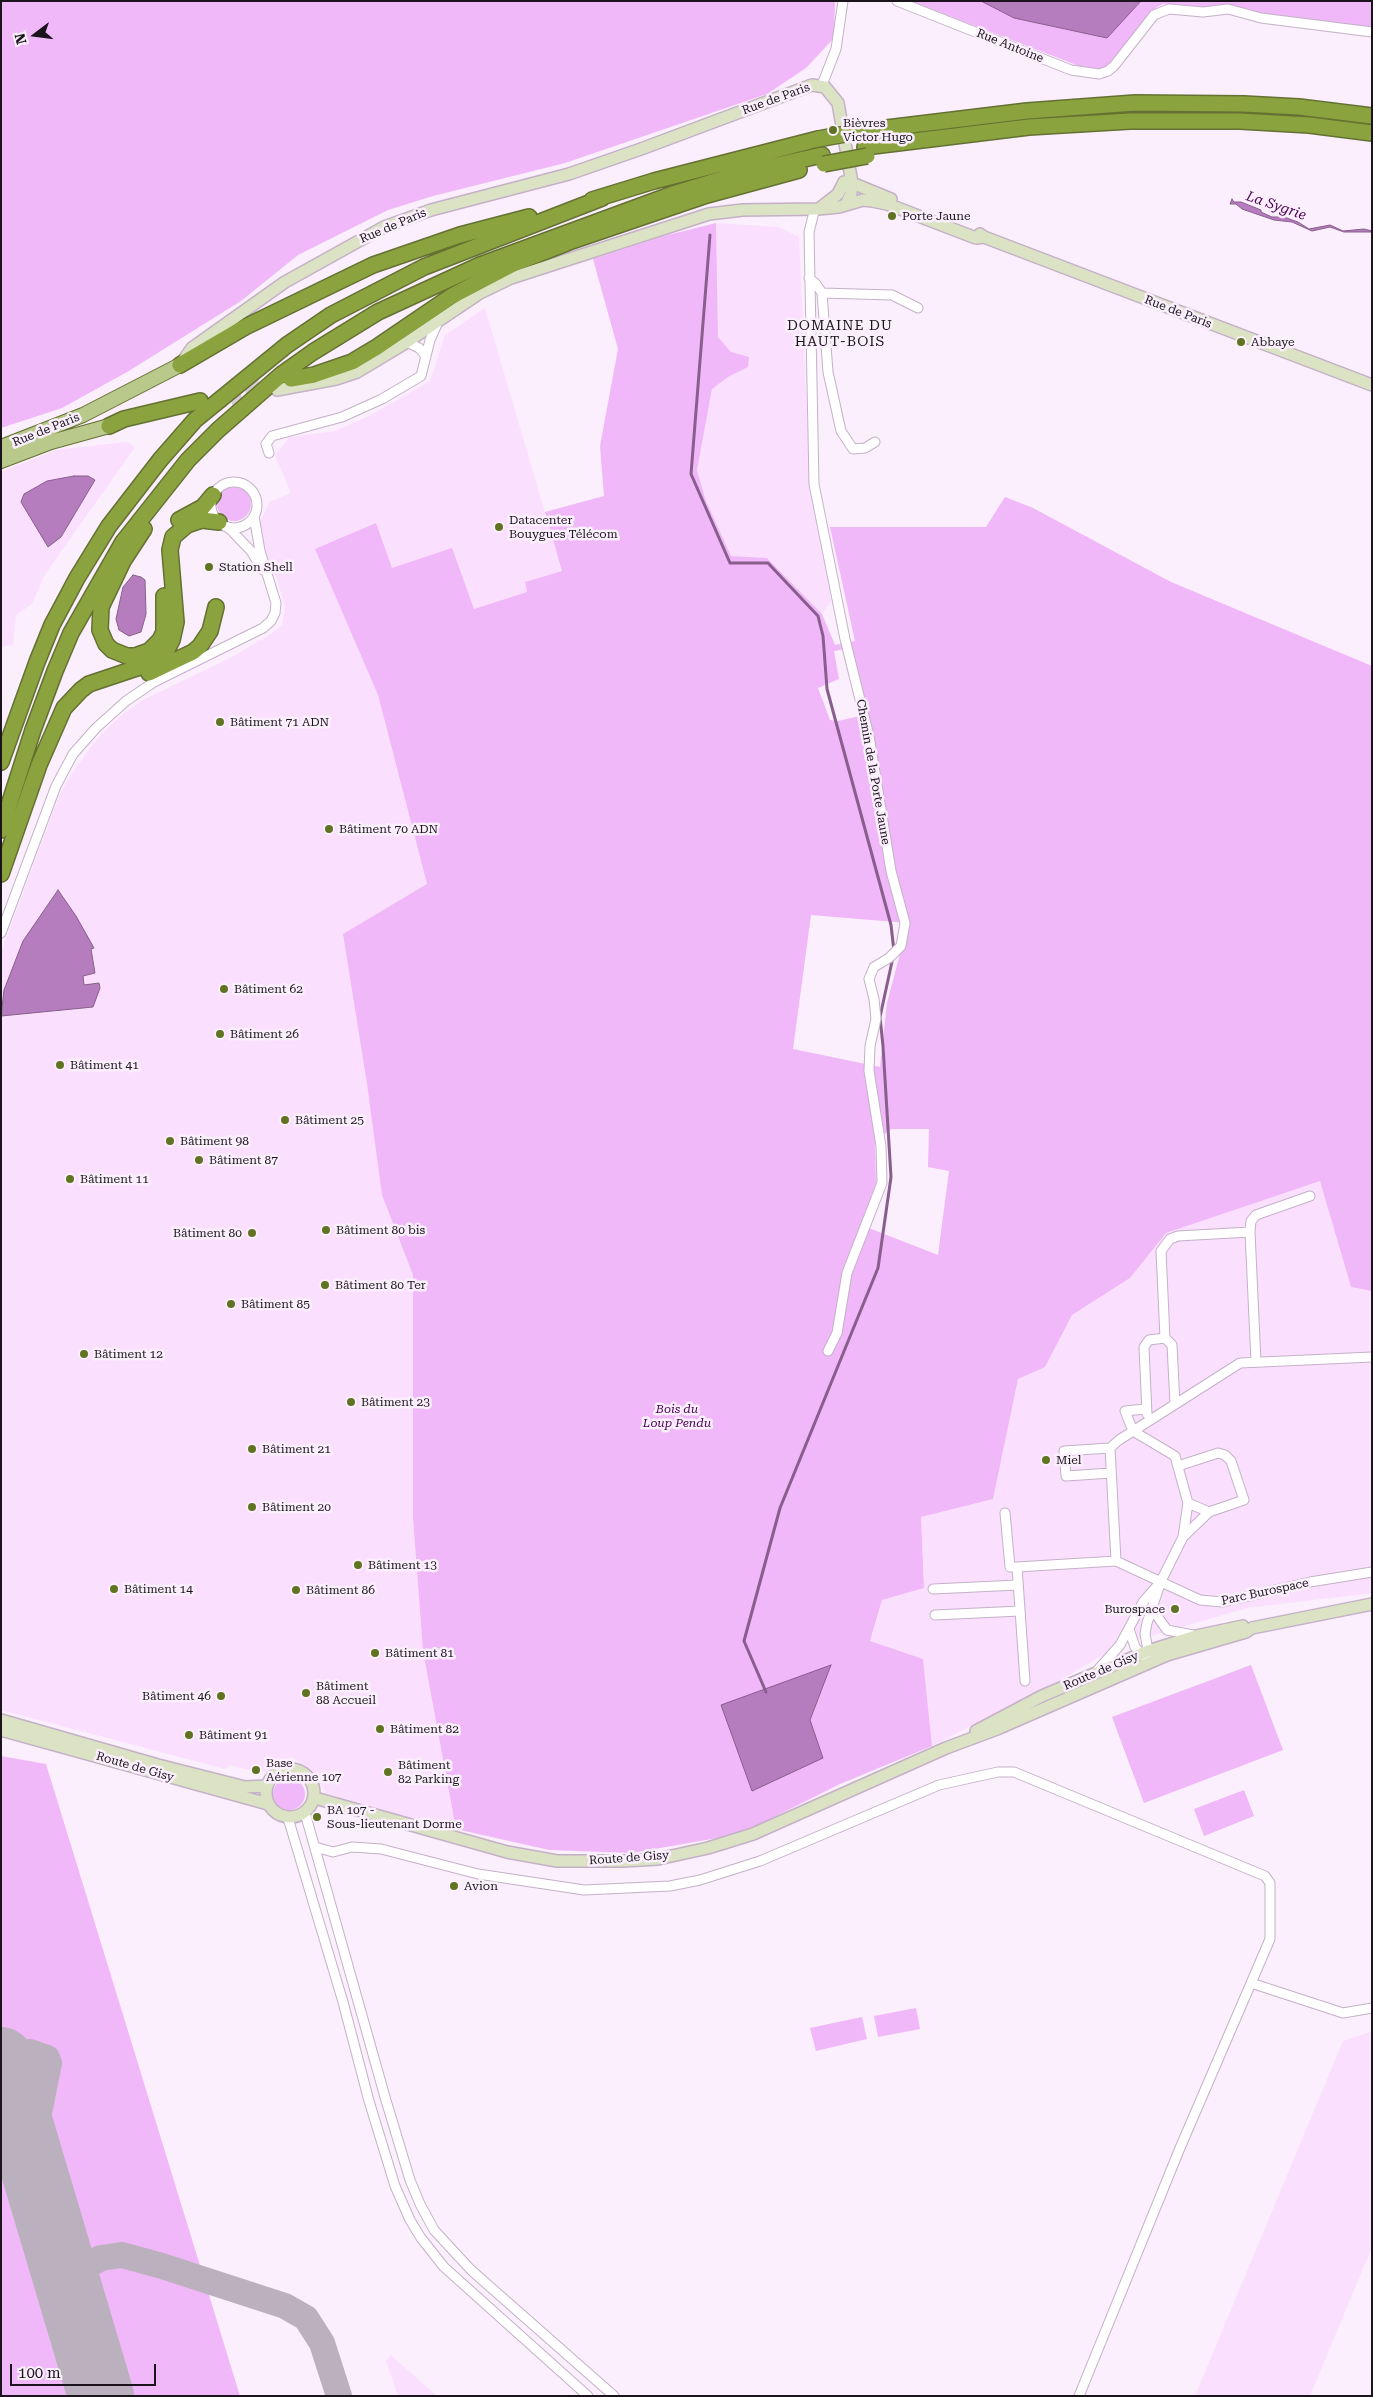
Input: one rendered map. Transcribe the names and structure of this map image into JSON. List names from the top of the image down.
{
  "streets": {
    "main road": ["Rue de Paris"],
    "street": [
      "Rue Antoine",
      "Chemin de la Porte Jaune",
      "Parc Burospace",
      "Route de Gisy"
    ]
  },
  "crossings": [
    ["Rue de Paris", "Chemin de la Porte Jaune"]
  ],
  "districts": ["DOMAINE DU HAUT-BOIS"],
  "water": ["La Sygrie"],
  "parks": ["Bois du Loup Pendu"],
  "places": [
    "Bièvres Victor Hugo",
    "Porte Jaune",
    "Abbaye",
    "Datacenter Bouygues Télécom",
    "Station Shell",
    "Bâtiment 71 ADN",
    "Bâtiment 70 ADN",
    "Bâtiment 62",
    "Bâtiment 26",
    "Bâtiment 41",
    "Bâtiment 25",
    "Bâtiment 98",
    "Bâtiment 87",
    "Bâtiment 11",
    "Bâtiment 80 bis",
    "Bâtiment 80",
    "Bâtiment 80 Ter",
    "Bâtiment 85",
    "Bâtiment 12",
    "Bâtiment 23",
    "Bâtiment 21",
    "Miel",
    "Bâtiment 20",
    "Bâtiment 13",
    "Bâtiment 14",
    "Bâtiment 86",
    "Burospace",
    "Bâtiment 81",
    "Bâtiment 88 Accueil",
    "Bâtiment 46",
    "Bâtiment 82",
    "Bâtiment 91",
    "Base Aérienne 107",
    "Bâtiment 82 Parking",
    "BA 107 - Sous-lieutenant Dorme",
    "Avion"
  ],
  "scale_bar": "100 m",
  "north": "left"
}
